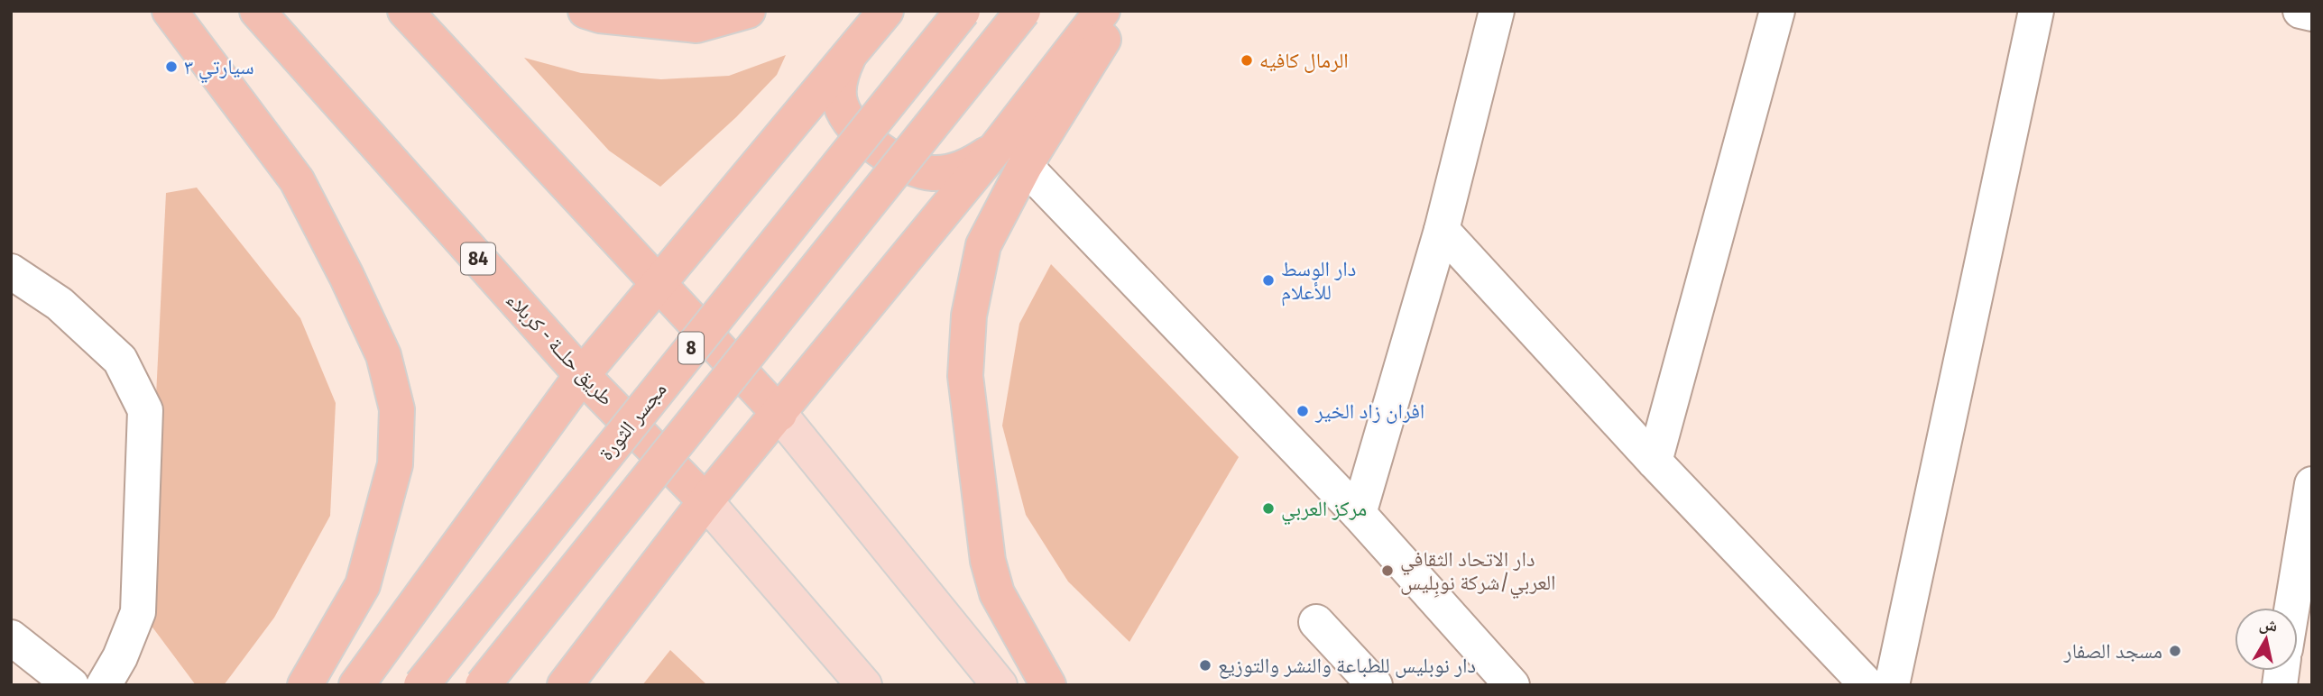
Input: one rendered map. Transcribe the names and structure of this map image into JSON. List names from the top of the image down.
{
  "streets": {
    "highway": [
      "84",
      "8",
      "طريق حلــة - كربلاء",
      "مجسر الثورة"
    ]
  },
  "places": [
    "الرمال كافيه",
    "سيارتي ٣",
    "دار الوسط للأعلام",
    "افران زاد الخير",
    "مركز العربي",
    "دار الاتحاد الثقافي العربي/شركة نوبِليس",
    "مسجد الصفار",
    "دار نوبليس للطباعة والنشر والتوزيع"
  ],
  "north": "top"
}
